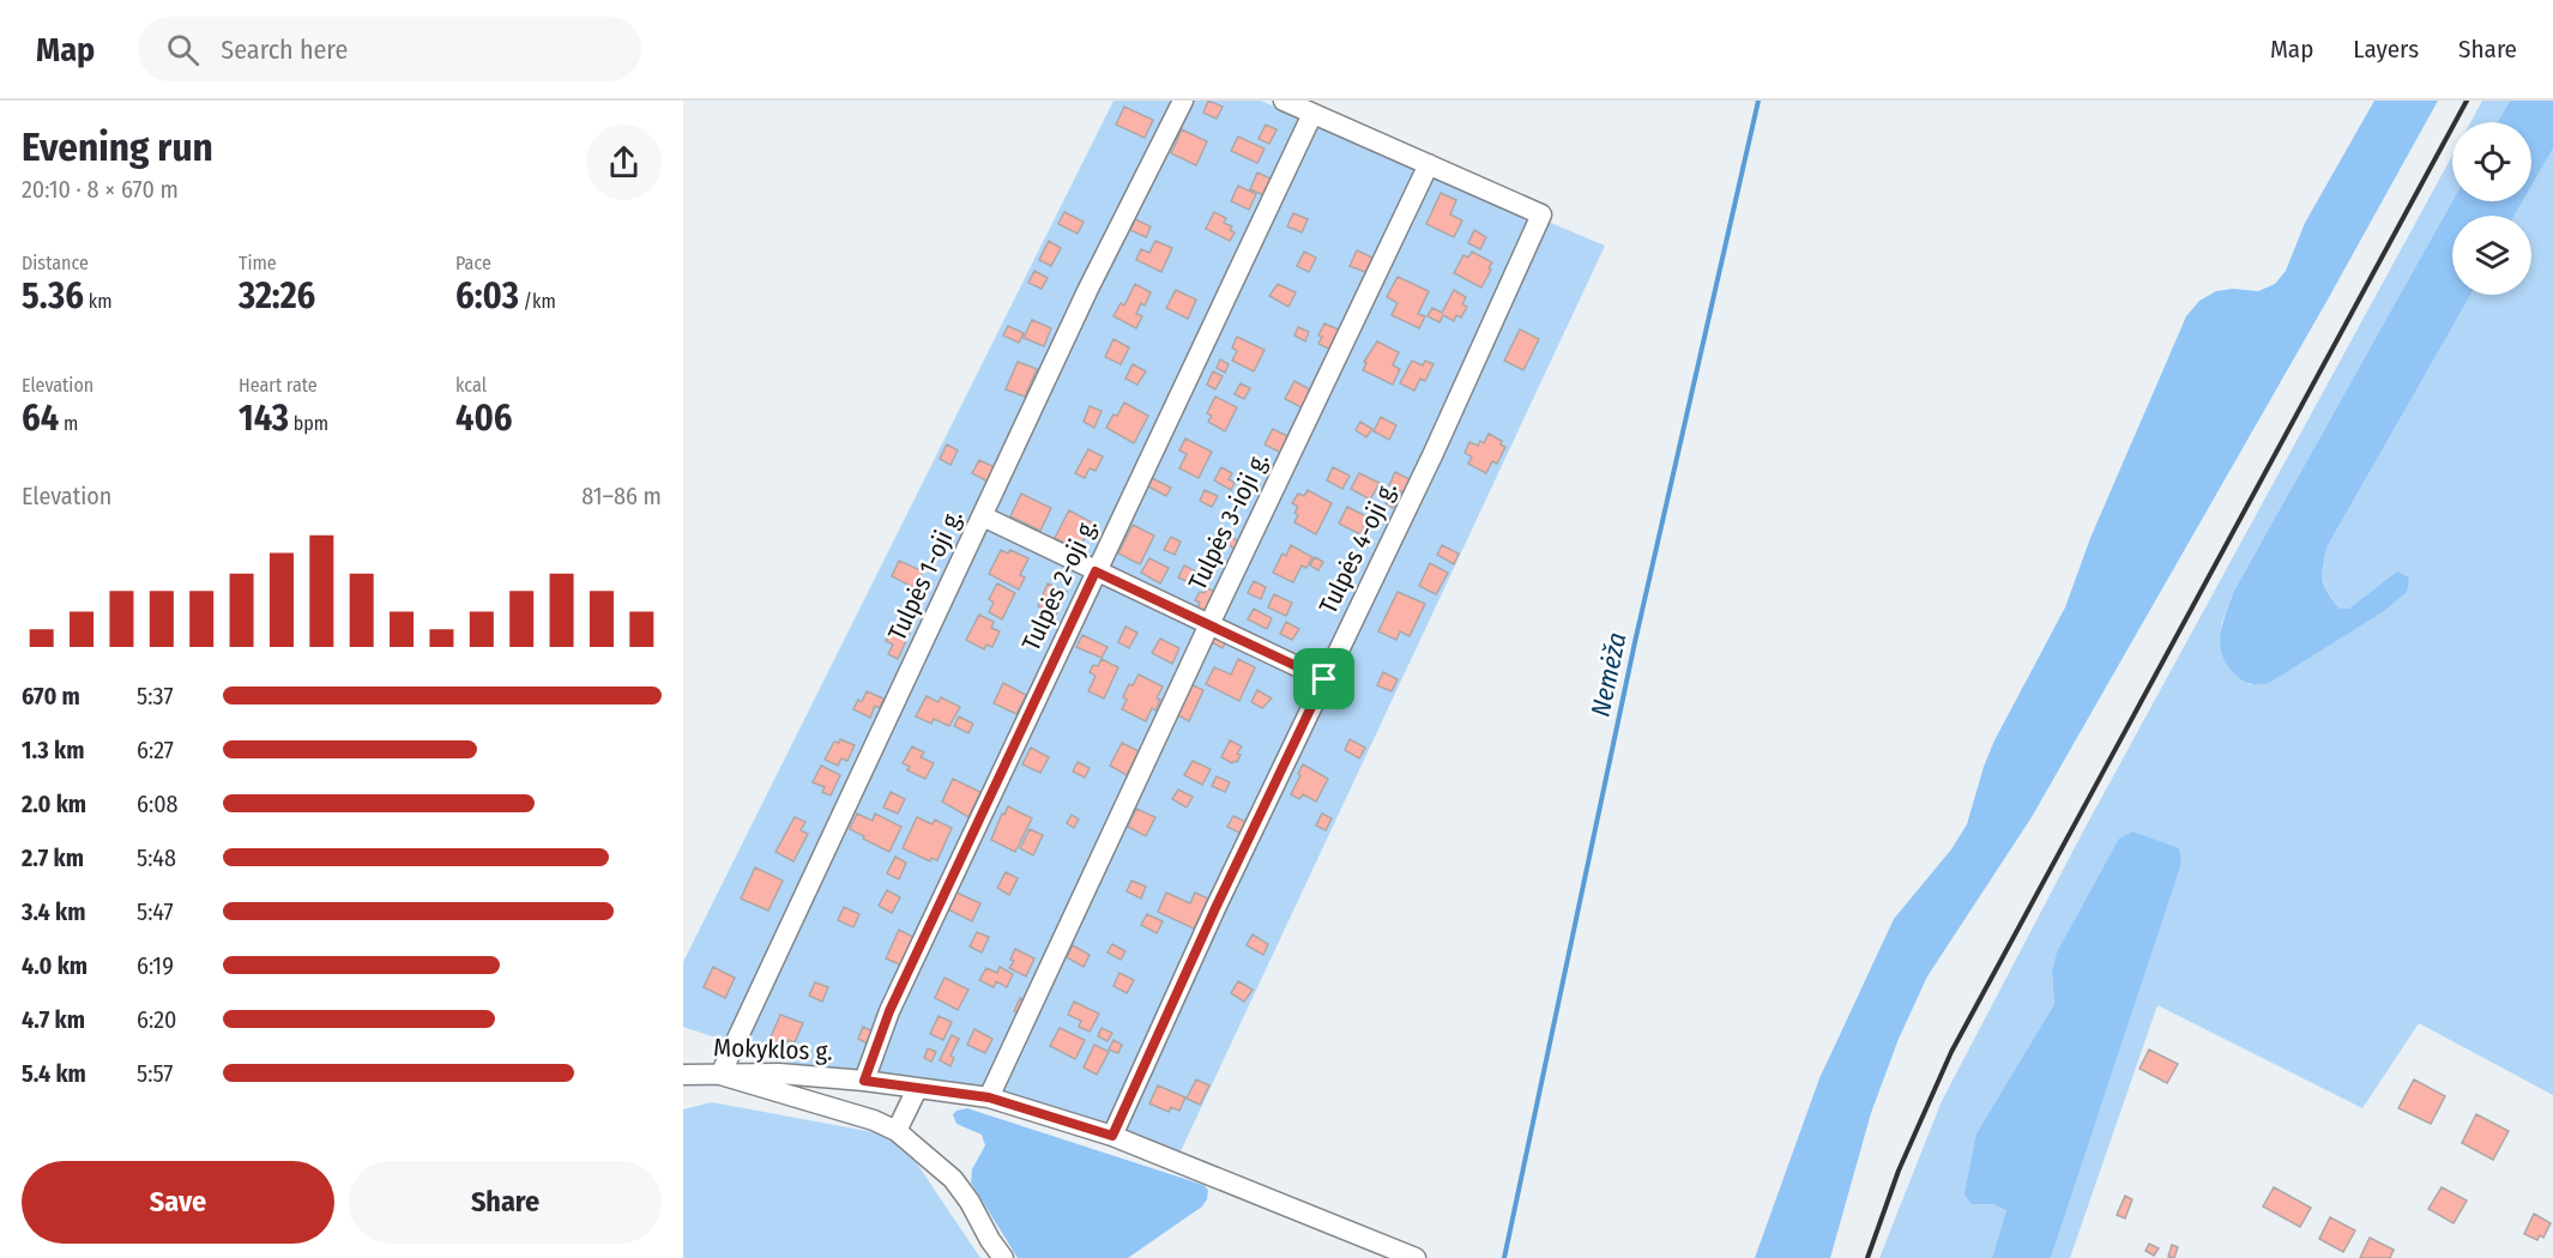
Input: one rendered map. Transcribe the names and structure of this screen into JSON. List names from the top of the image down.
{
  "streets": {
    "street": [
      "Tulpės 3-ioji g.",
      "Tulpės 4-oji g.",
      "Tulpės 1-oji g.",
      "Tulpės 2-oji g.",
      "Mokyklos g."
    ]
  },
  "crossings": [
    ["Tulpės 3-ioji g.", "Tulpės 4-oji g."],
    ["Tulpės 3-ioji g.", "Mokyklos g."],
    ["Tulpės 4-oji g.", "Mokyklos g."],
    ["Tulpės 1-oji g.", "Mokyklos g."],
    ["Tulpės 2-oji g.", "Mokyklos g."]
  ],
  "water": ["Nemėža"],
  "page": {
    "header": "Map",
    "search": "Search here",
    "nav": ["Map", "Layers", "Share"],
    "heading": ["Evening run", "20:10 · 8 × 670 m"],
    "stats": [
      ["Distance", "5.36 km"],
      ["Time", "32:26"],
      ["Pace", "6:03 /km"],
      ["Elevation", "64 m"],
      ["Heart rate", "143 bpm"],
      ["kcal", "406"]
    ],
    "chart": ["Elevation", "81–86 m"],
    "list": [
      {
        "name": "670 m",
        "note": "5:37"
      },
      {
        "name": "1.3 km",
        "note": "6:27"
      },
      {
        "name": "2.0 km",
        "note": "6:08"
      },
      {
        "name": "2.7 km",
        "note": "5:48"
      },
      {
        "name": "3.4 km",
        "note": "5:47"
      },
      {
        "name": "4.0 km",
        "note": "6:19"
      },
      {
        "name": "4.7 km",
        "note": "6:20"
      },
      {
        "name": "5.4 km",
        "note": "5:57"
      }
    ],
    "buttons": ["Save", "Share"]
  }
}
